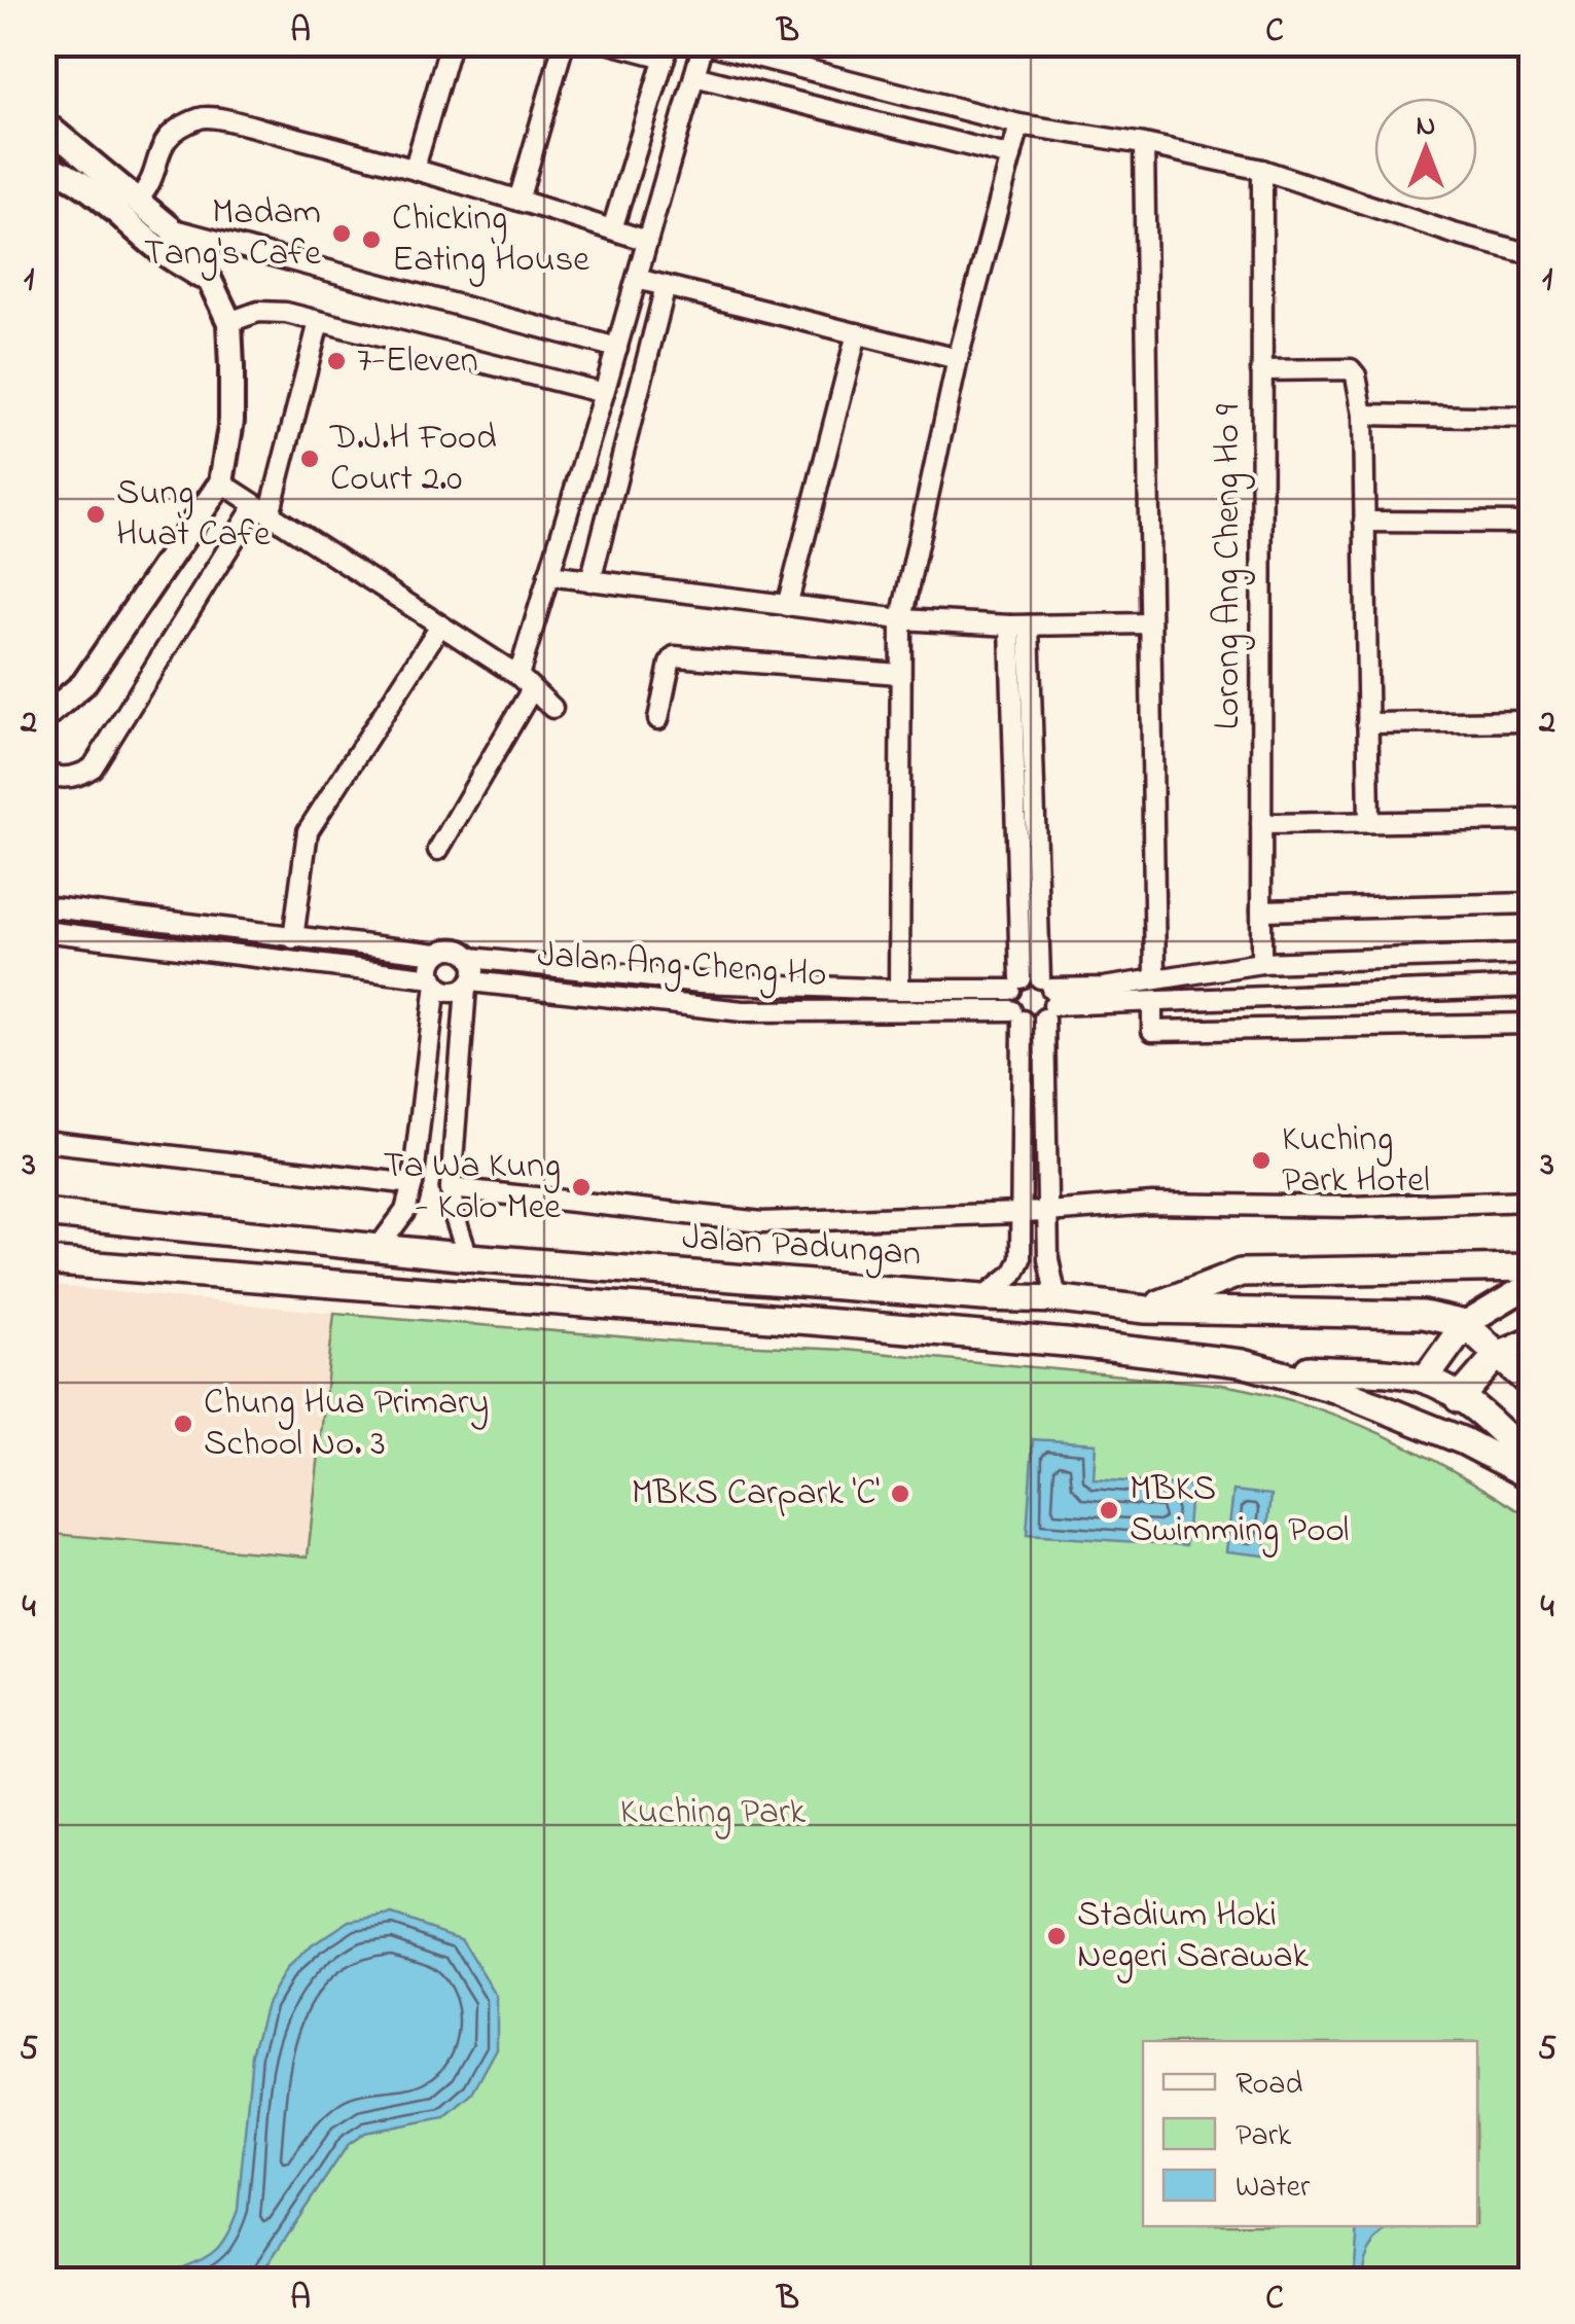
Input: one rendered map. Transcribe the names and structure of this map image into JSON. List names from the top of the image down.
{
  "streets": {
    "main road": ["Jalan Padungan"],
    "street": ["Lorong Ang Cheng Ho 9", "Jalan Ang Cheng Ho"]
  },
  "crossings": [
    ["Lorong Ang Cheng Ho 9", "Jalan Ang Cheng Ho"]
  ],
  "parks": ["Kuching Park"],
  "places": [
    "Madam Tang's Cafe",
    "Chicking Eating House",
    "7-Eleven",
    "D.J.H Food Court 2.0",
    "Sung Huat Cafe",
    "Kuching Park Hotel",
    "Ta Wa Kung - Kolo Mee",
    "Chung Hua Primary School No. 3",
    "MBKS Carpark 'C'",
    "MBKS Swimming Pool",
    "Stadium Hoki Negeri Sarawak"
  ],
  "legend": ["Road", "Park", "Water"],
  "north": "top",
  "grid": {
    "columns": ["A", "B", "C"],
    "rows": [
      "1",
      "2",
      "3",
      "4",
      "5"
    ]
  }
}
